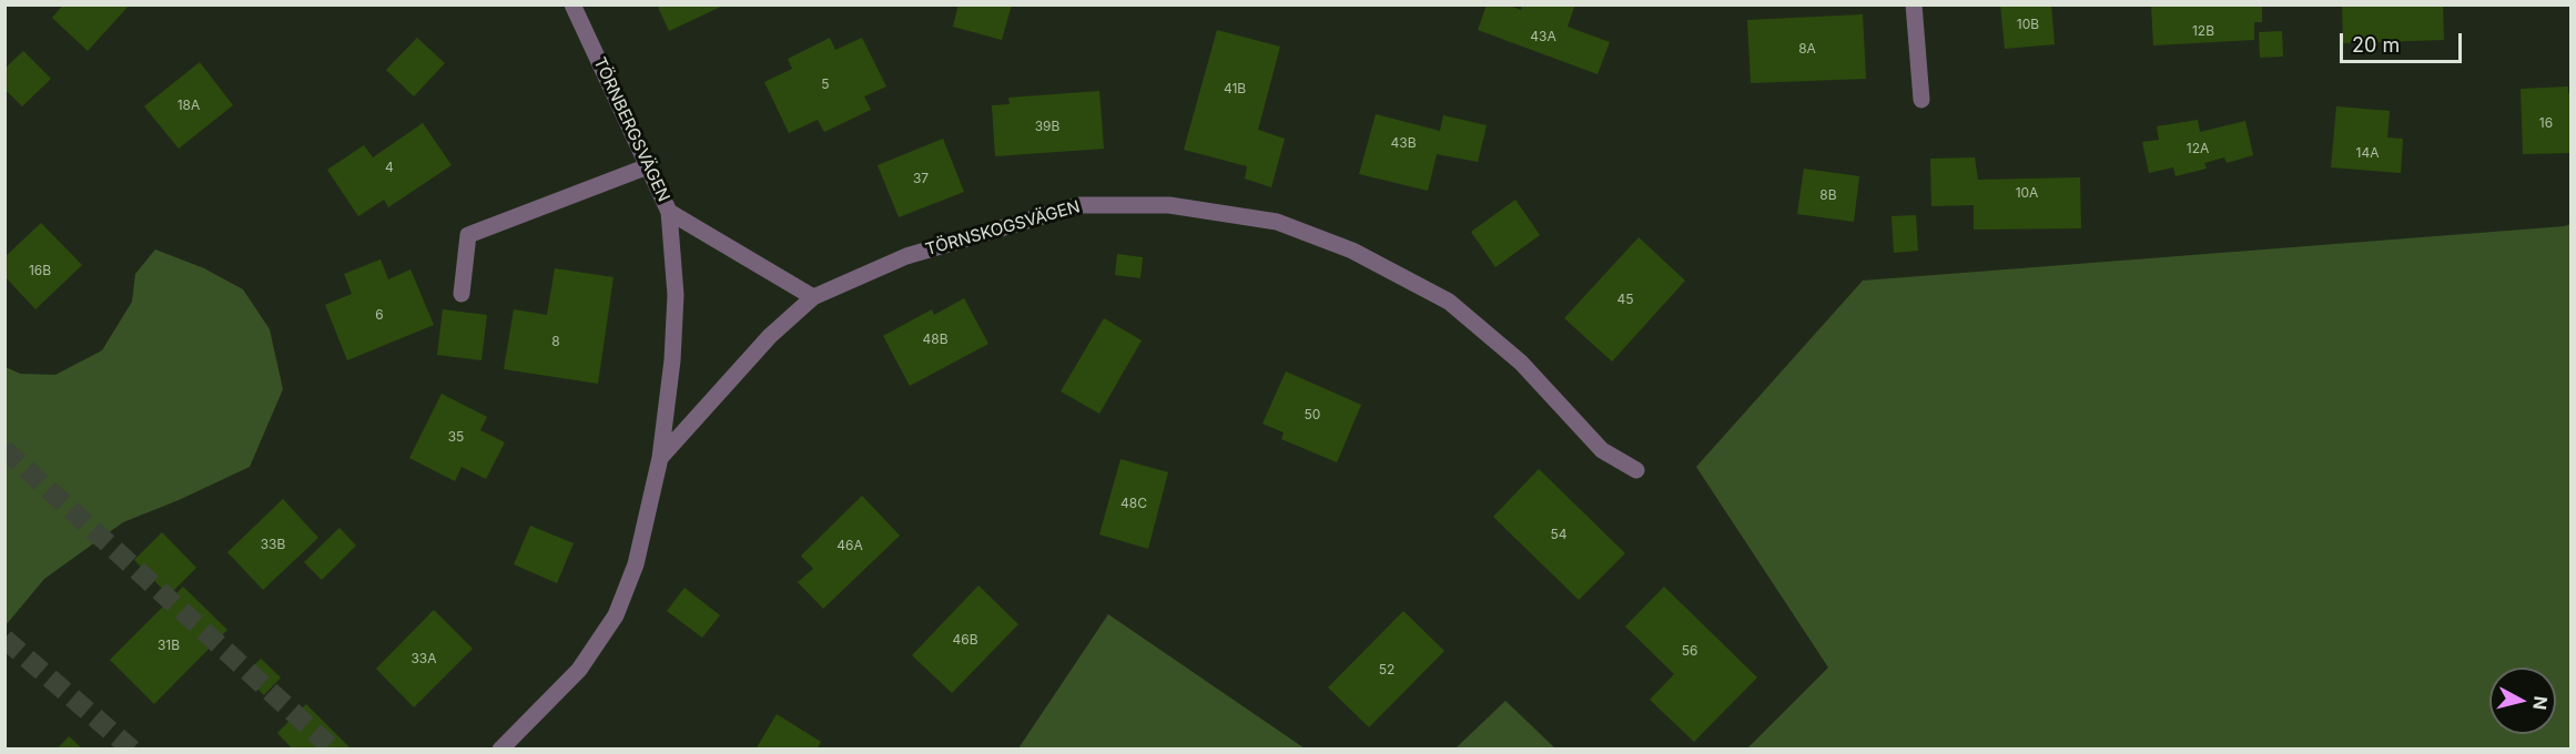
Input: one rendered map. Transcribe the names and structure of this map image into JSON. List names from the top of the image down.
{
  "streets": {
    "street": ["TÖRNBERGSVÄGEN", "TÖRNSKOGSVÄGEN"]
  },
  "crossings": [
    ["TÖRNBERGSVÄGEN", "TÖRNSKOGSVÄGEN"]
  ],
  "house_numbers": [
    "10B",
    "12B",
    "43A",
    "8A",
    "5",
    "41B",
    "18A",
    "16",
    "39B",
    "43B",
    "12A",
    "14A",
    "4",
    "37",
    "10A",
    "8B",
    "16B",
    "45",
    "6",
    "48B",
    "8",
    "50",
    "35",
    "48C",
    "54",
    "33B",
    "46A",
    "46B",
    "31B",
    "56",
    "33A",
    "52"
  ],
  "scale_bar": "20 m",
  "north": "right"
}
